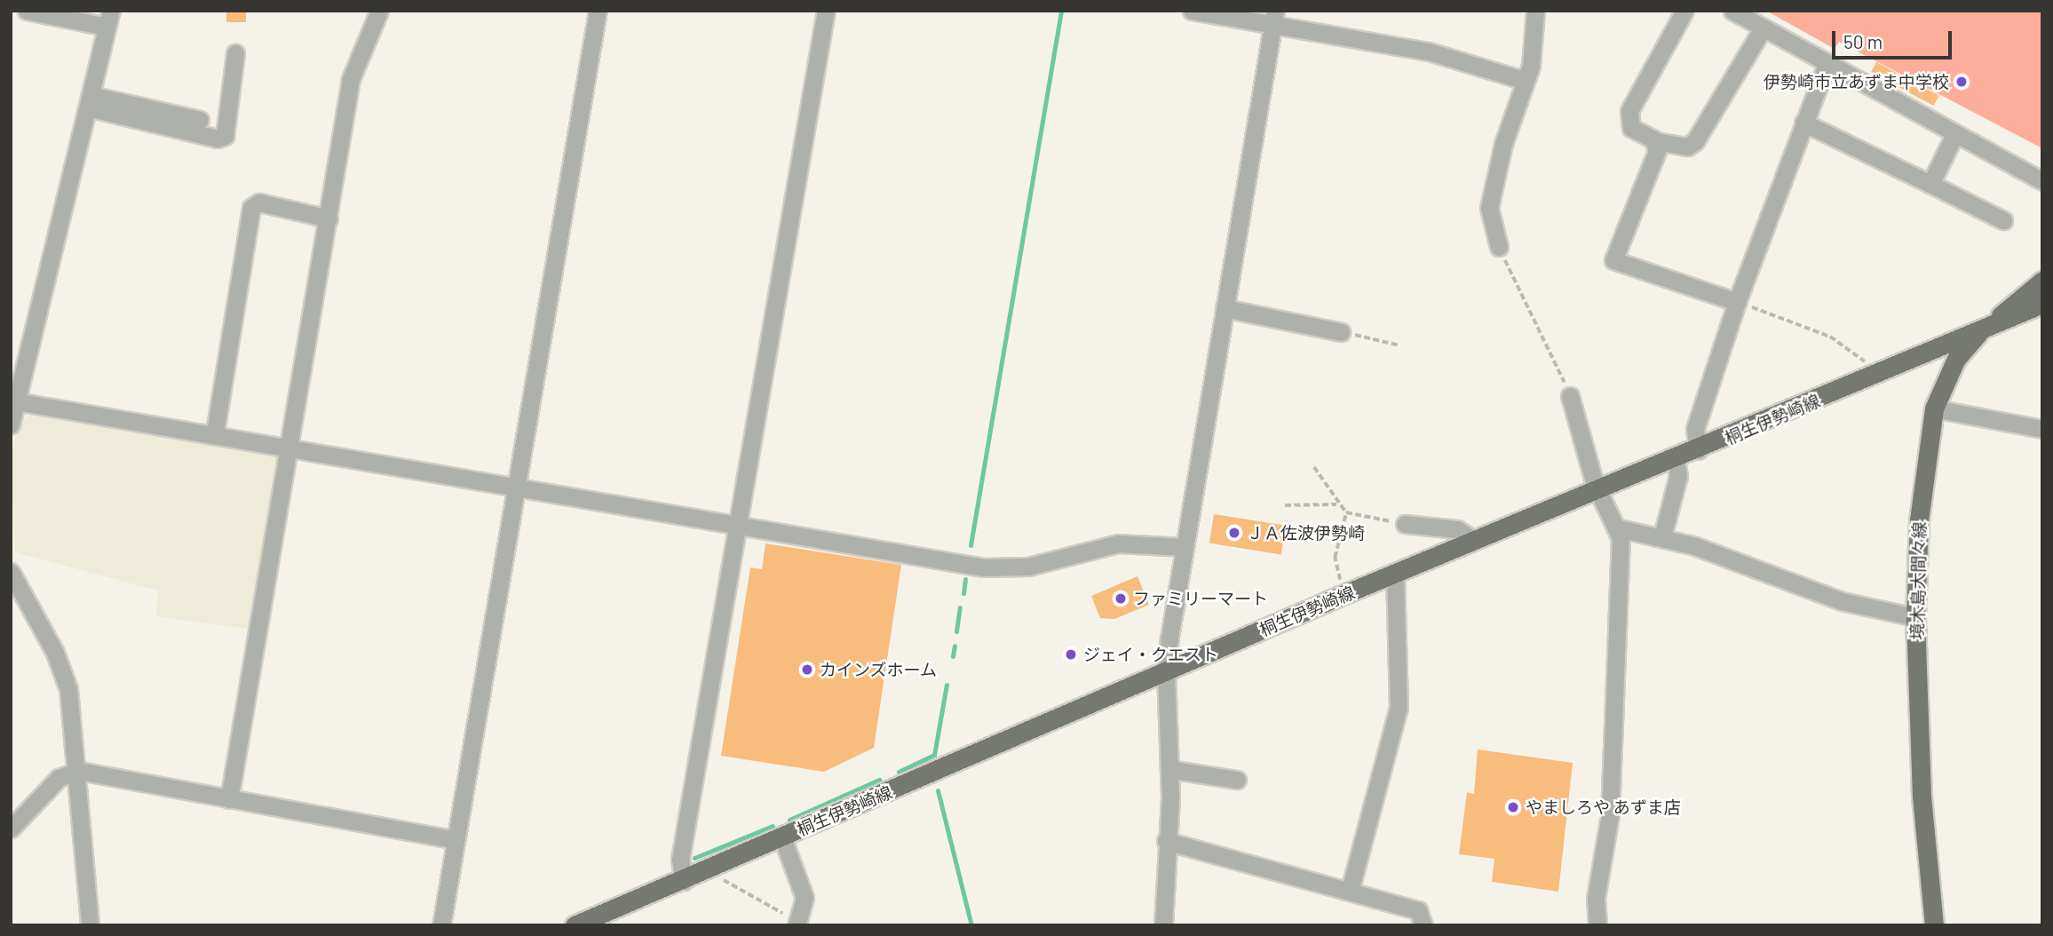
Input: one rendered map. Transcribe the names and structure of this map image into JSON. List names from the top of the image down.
{
  "streets": {
    "main road": ["桐生伊勢崎線", "境木島大間々線"]
  },
  "crossings": [
    ["桐生伊勢崎線", "境木島大間々線"]
  ],
  "places": [
    "伊勢崎市立あずま中学校",
    "ＪＡ佐波伊勢崎",
    "ファミリーマート",
    "ジェイ・クエスト",
    "カインズホーム",
    "やましろや あずま店"
  ],
  "scale_bar": "50 m"
}
